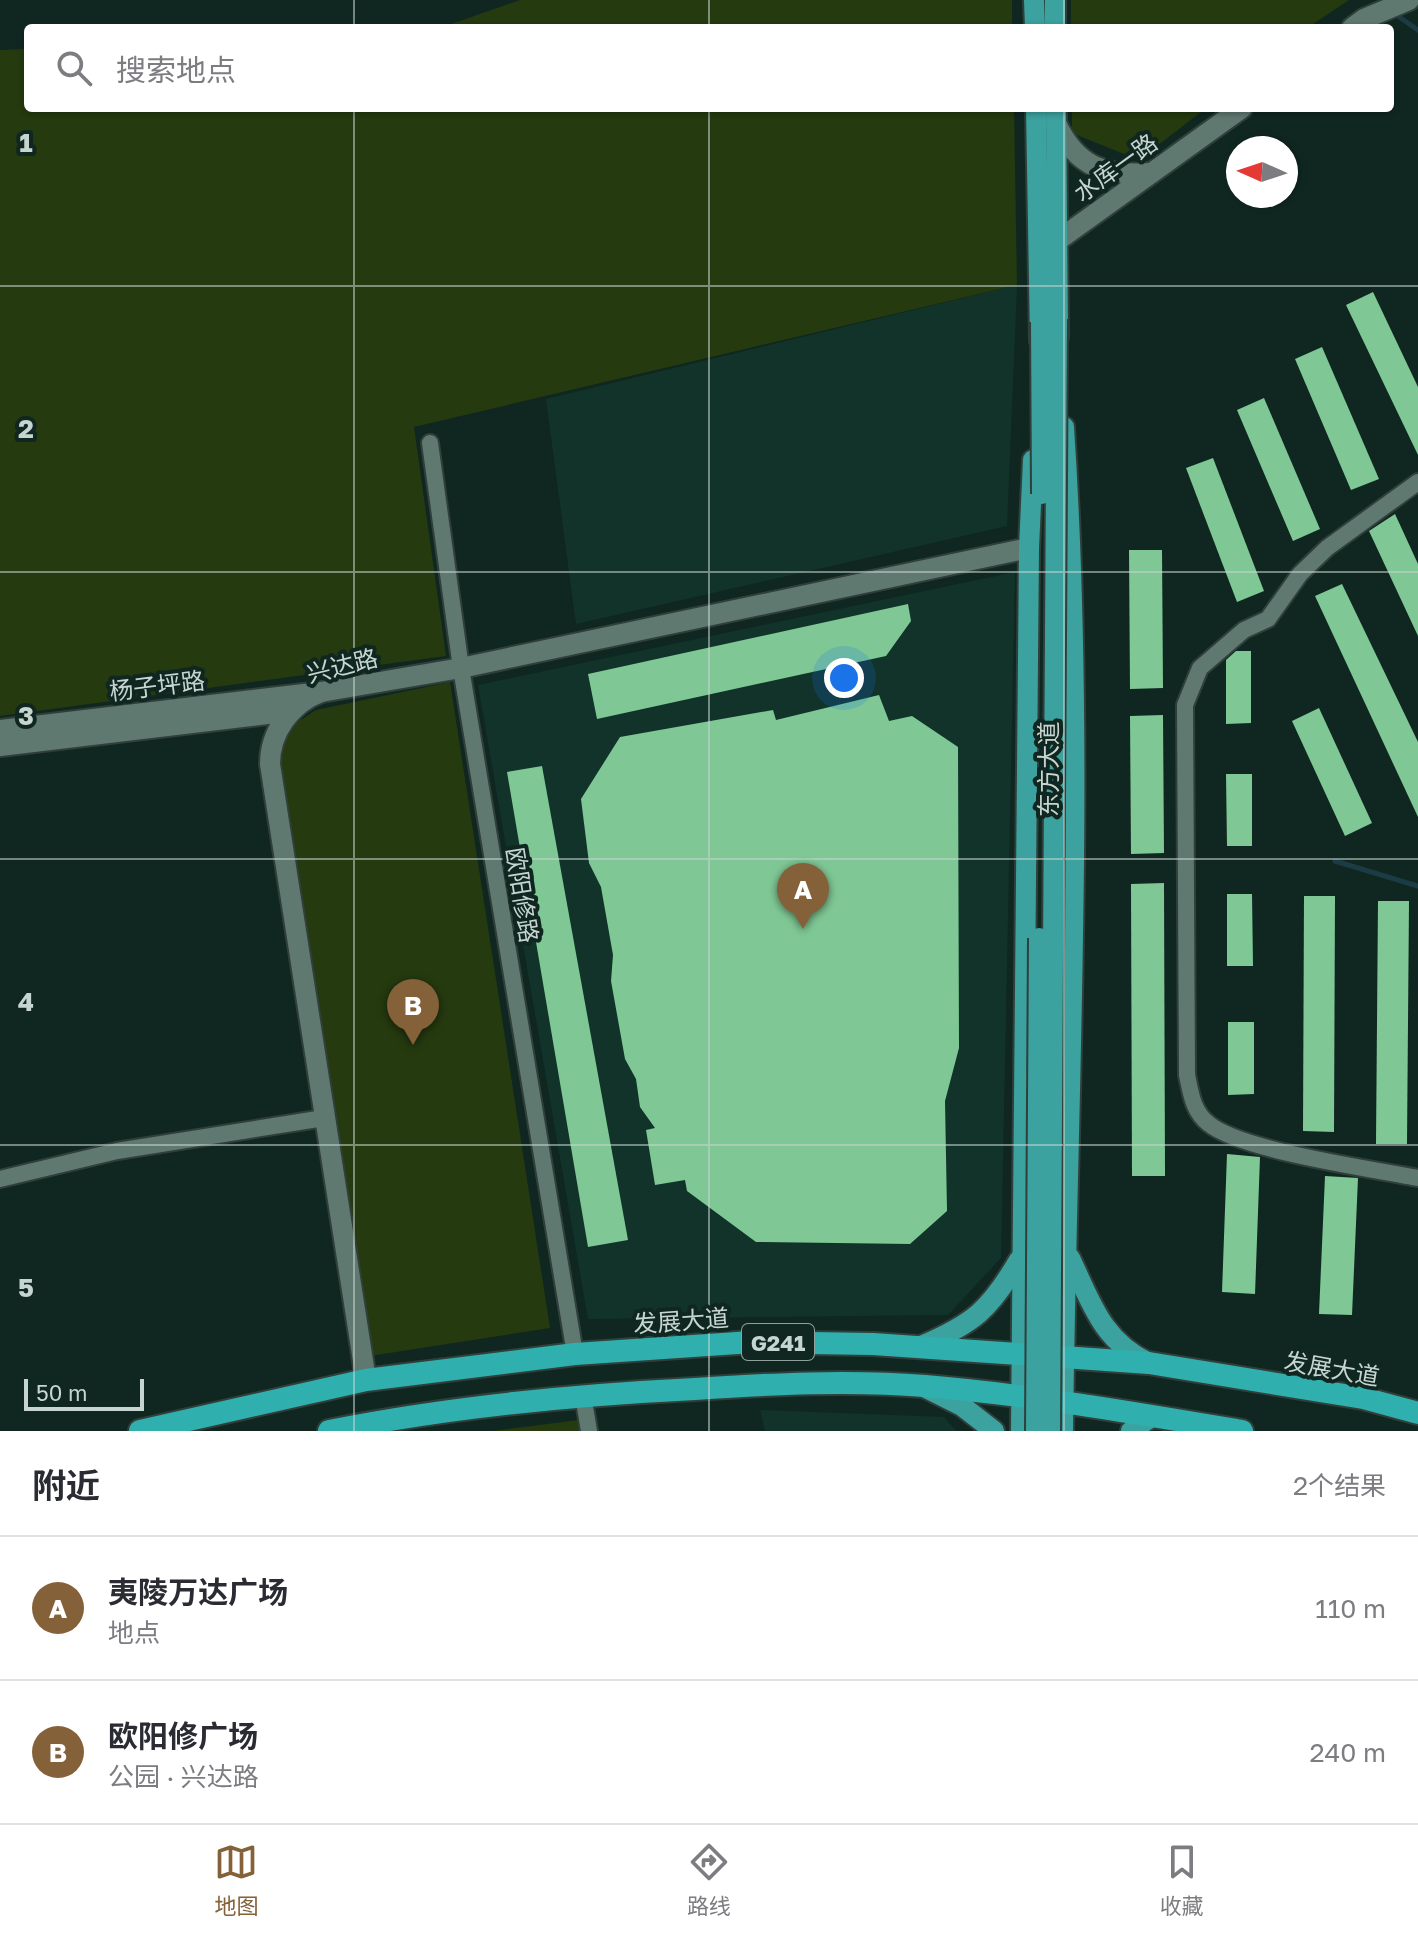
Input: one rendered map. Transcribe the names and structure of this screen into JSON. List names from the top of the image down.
{
  "streets": {
    "highway": ["发展大道", "G241"],
    "main road": ["东方大道"],
    "street": [
      "水库一路",
      "兴达路",
      "杨子坪路",
      "欧阳修路"
    ]
  },
  "crossings": [
    ["水库一路", "东方大道"],
    ["兴达路", "杨子坪路"],
    ["兴达路", "东方大道"],
    ["兴达路", "欧阳修路"],
    ["兴达路", "发展大道"],
    ["东方大道", "发展大道"],
    ["东方大道", "G241"],
    ["欧阳修路", "发展大道"]
  ],
  "scale_bar": "50 m",
  "north": "left",
  "page": {
    "search": "搜索地点",
    "pins": ["A", "B"],
    "scale": "50 m",
    "heading": ["附近", "2个结果"],
    "list": [
      {
        "mark": "A",
        "name": "夷陵万达广场",
        "note": "地点",
        "value": "110 m"
      },
      {
        "mark": "B",
        "name": "欧阳修广场",
        "note": "公园 · 兴达路",
        "value": "240 m"
      }
    ],
    "nav": ["地图", "路线", "收藏"]
  },
  "grid": {
    "rows": [
      "1",
      "2",
      "3",
      "4",
      "5"
    ]
  }
}
